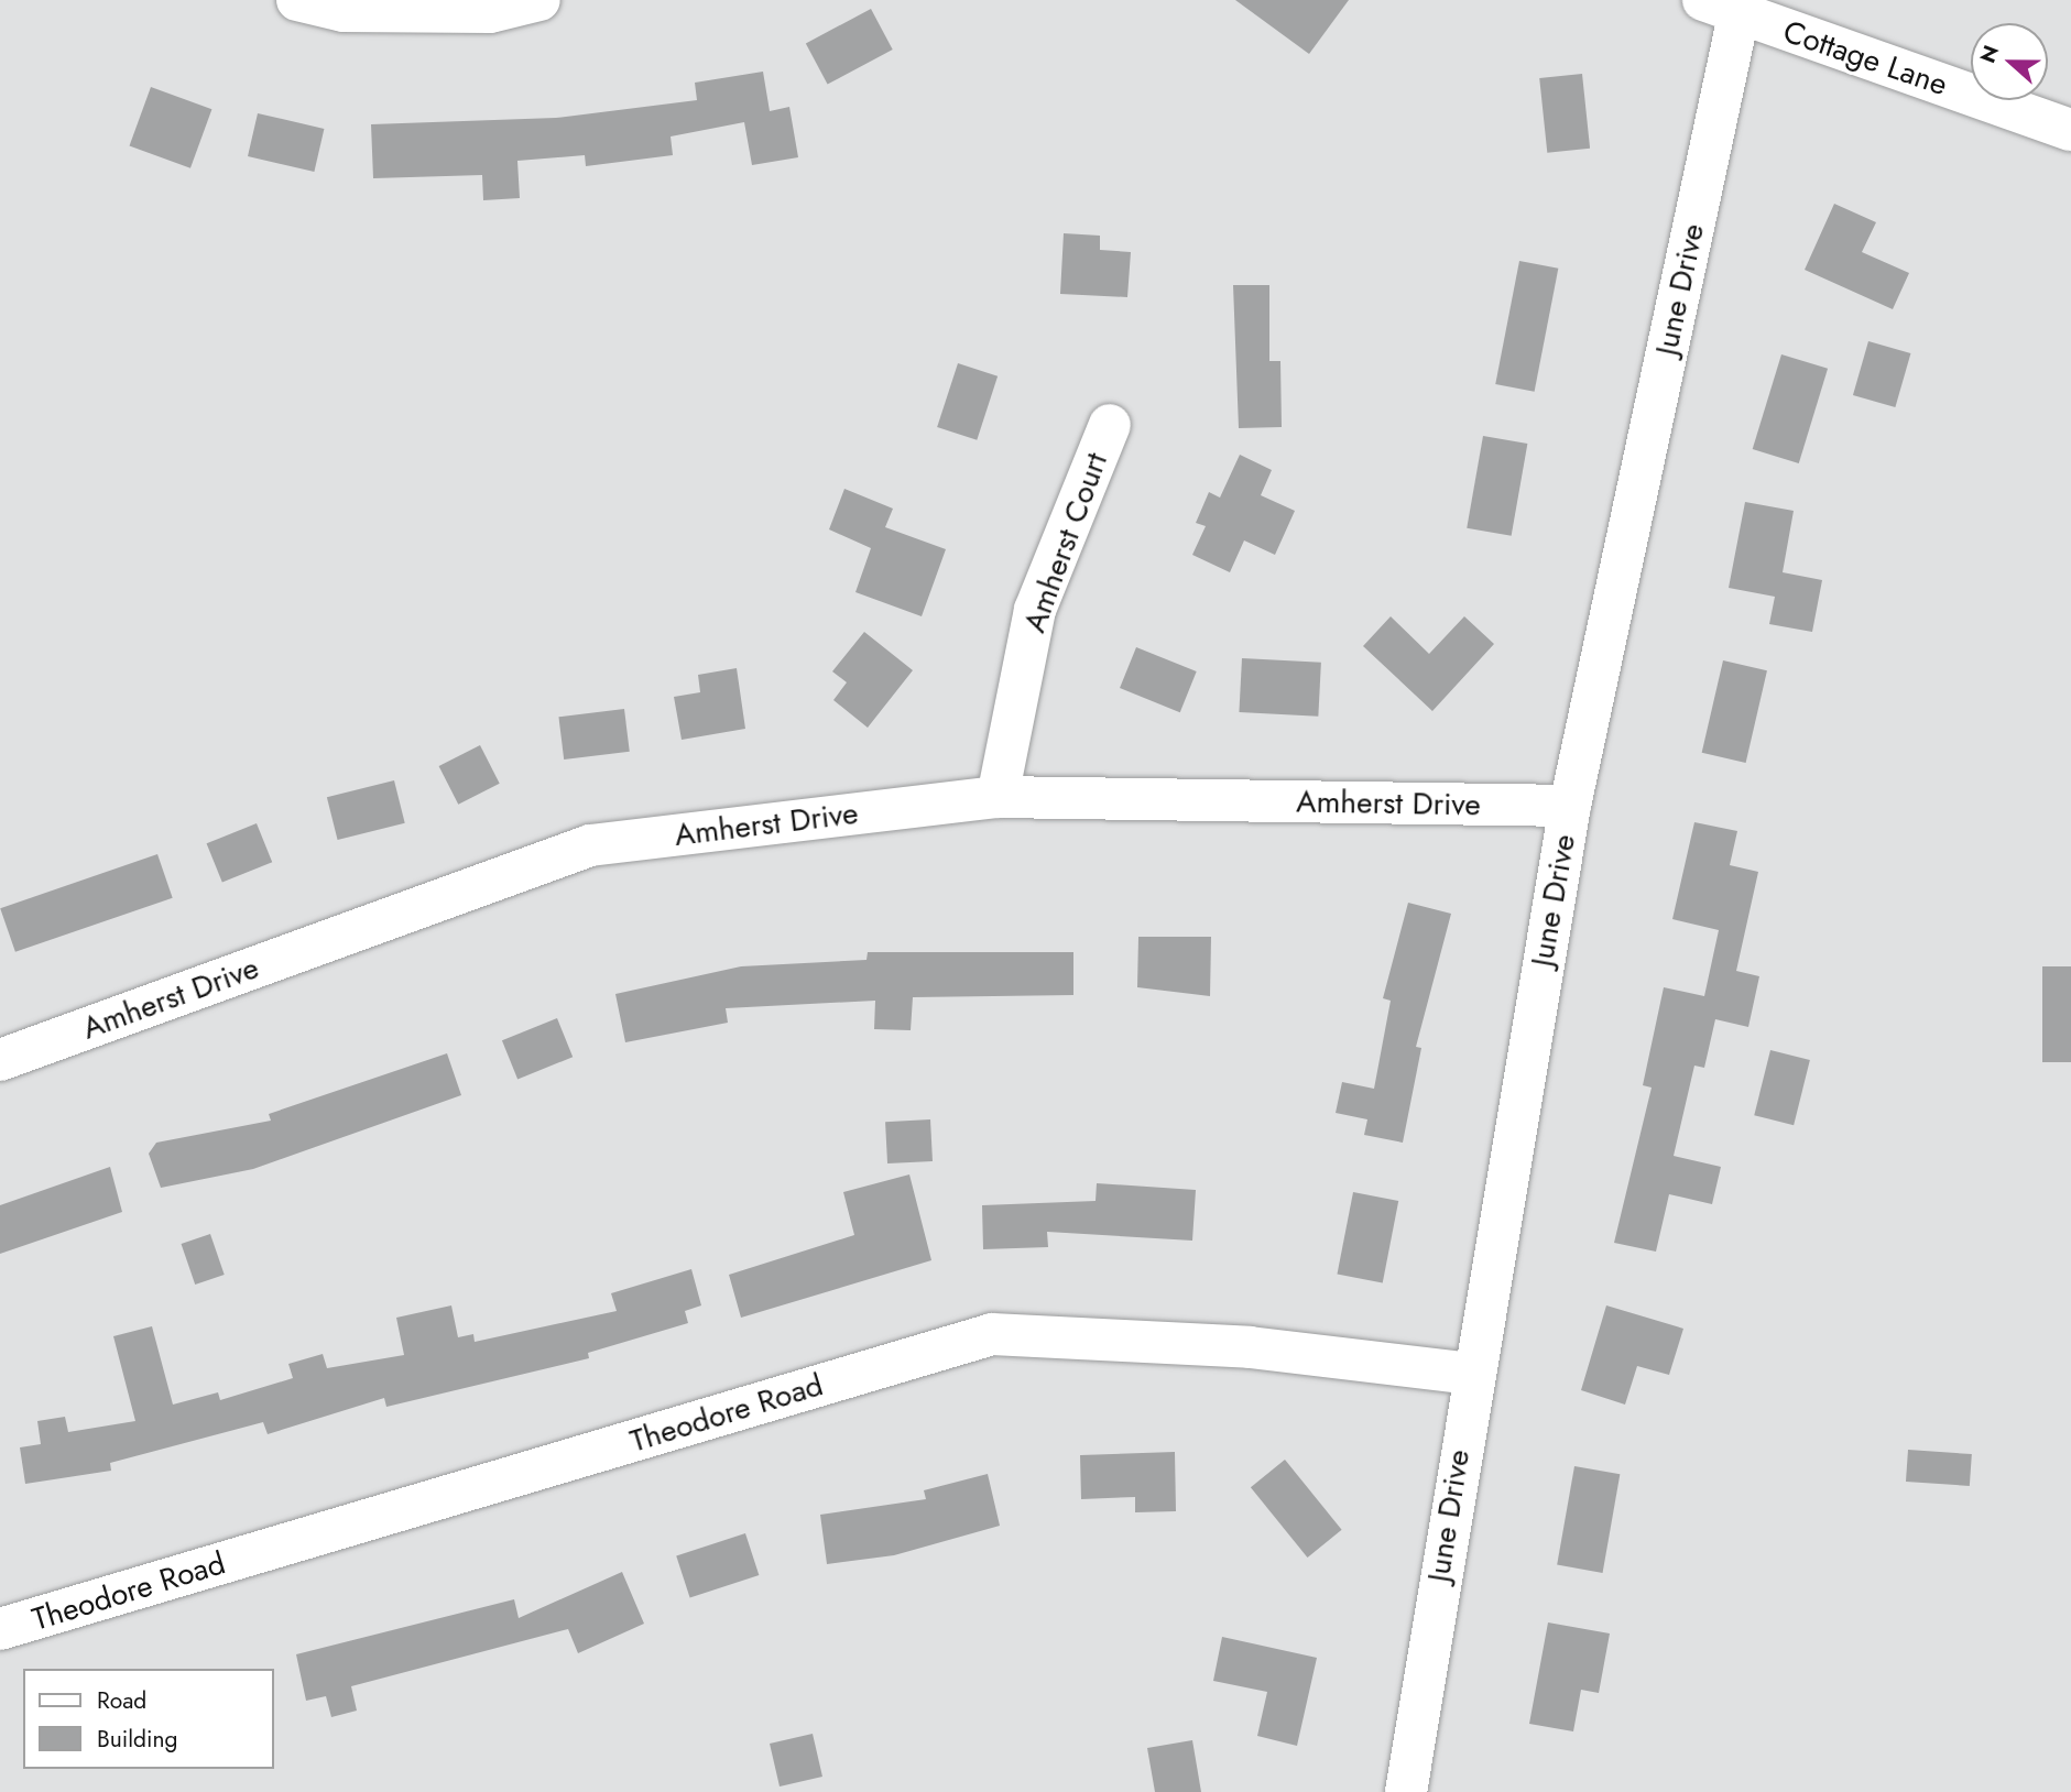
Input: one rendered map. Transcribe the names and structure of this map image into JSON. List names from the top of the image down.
{
  "streets": {
    "street": [
      "Cottage Lane",
      "June Drive",
      "Amherst Court",
      "Amherst Drive",
      "Theodore Road"
    ]
  },
  "crossings": [
    ["Cottage Lane", "June Drive"],
    ["June Drive", "Amherst Drive"],
    ["June Drive", "Theodore Road"],
    ["Amherst Court", "Amherst Drive"]
  ],
  "legend": ["Road", "Building"],
  "north": "left"
}
